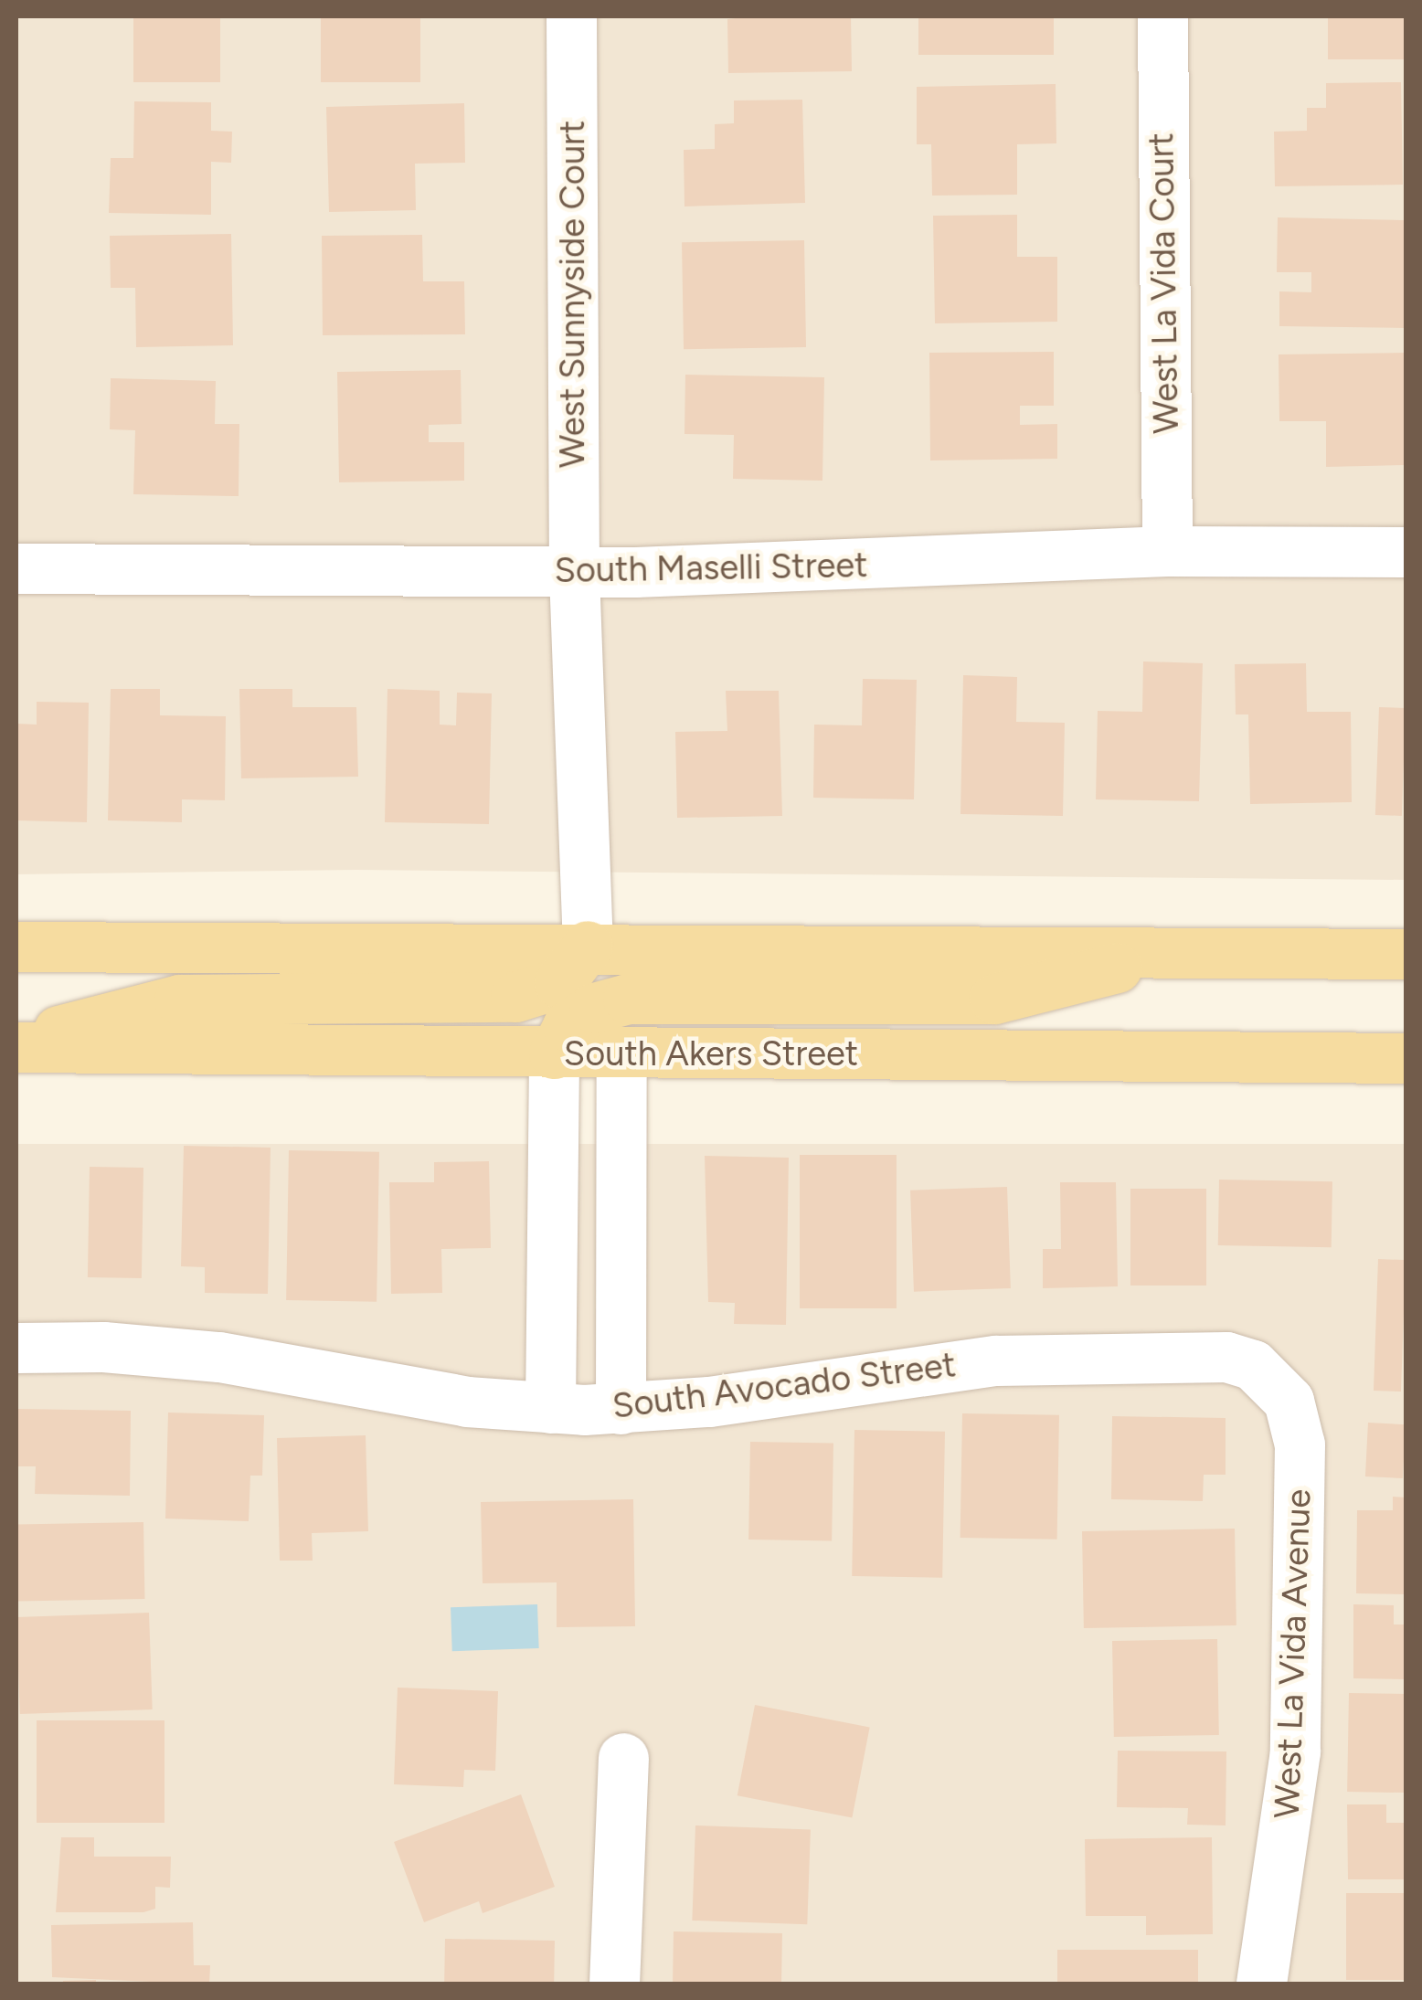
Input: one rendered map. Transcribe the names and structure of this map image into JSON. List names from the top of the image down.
{
  "streets": {
    "main road": ["South Akers Street"],
    "street": [
      "West La Vida Court",
      "West Sunnyside Court",
      "South Maselli Street",
      "South Avocado Street",
      "West La Vida Avenue"
    ]
  },
  "crossings": [
    ["West La Vida Court", "South Maselli Street"],
    ["West Sunnyside Court", "South Maselli Street"],
    ["South Avocado Street", "West La Vida Avenue"]
  ]
}
